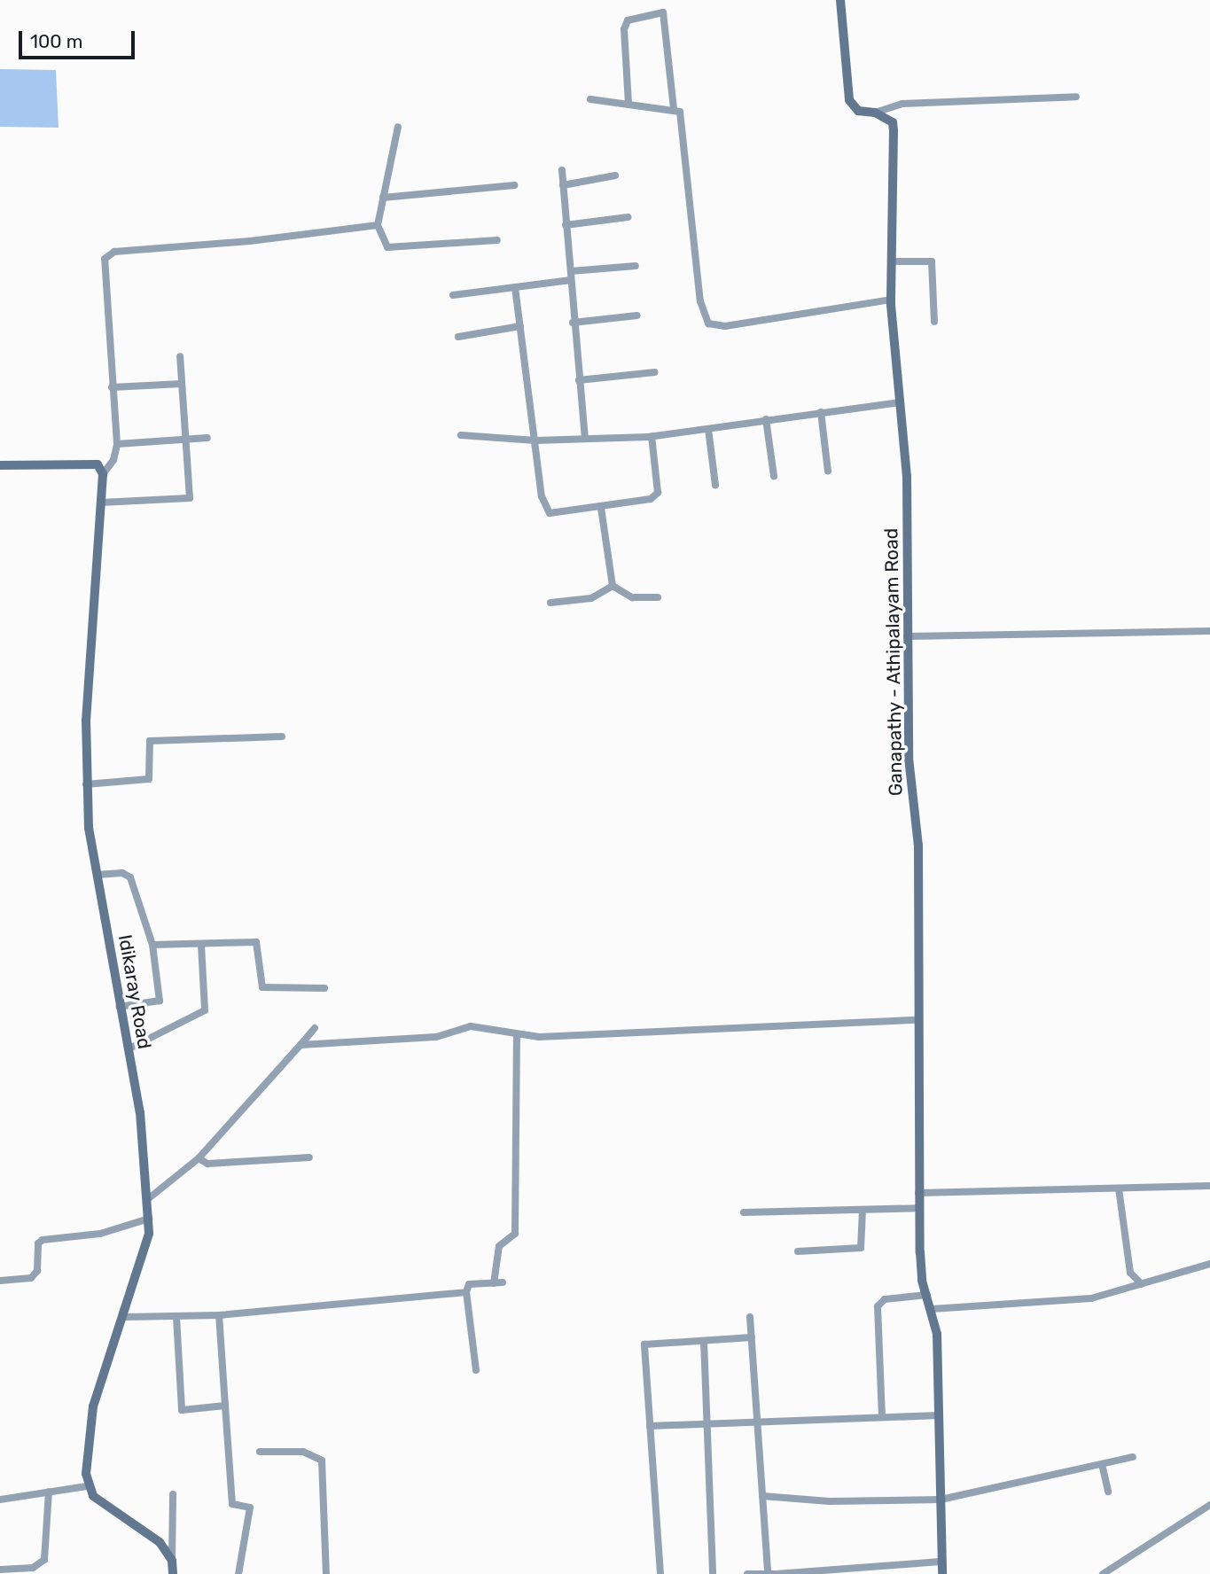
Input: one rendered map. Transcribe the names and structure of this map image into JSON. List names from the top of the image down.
{
  "streets": {
    "main road": ["Ganapathy - Athipalayam Road", "Idikaray Road"]
  },
  "scale_bar": "100 m"
}
